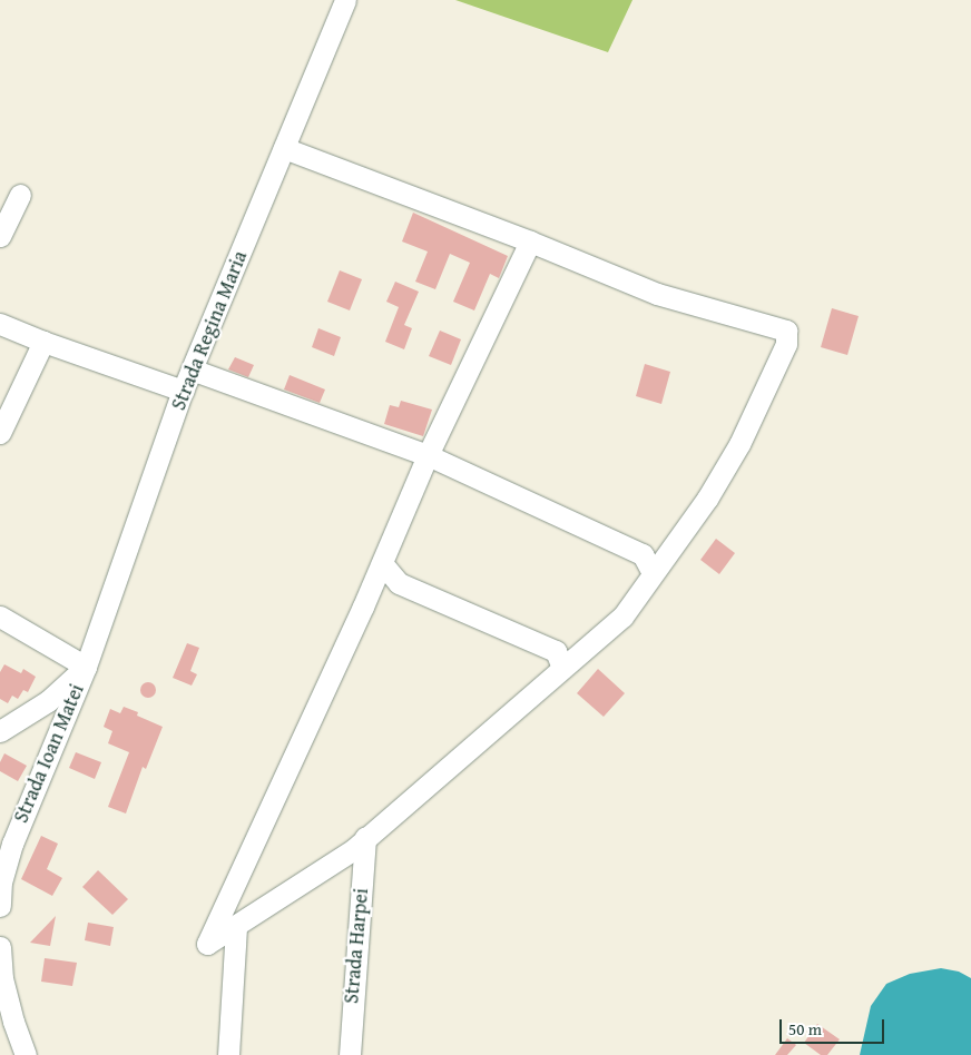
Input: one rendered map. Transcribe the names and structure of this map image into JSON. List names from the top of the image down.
{
  "streets": {
    "street": ["Strada Regina Maria", "Strada Ioan Matei", "Strada Harpei"]
  },
  "crossings": [
    ["Strada Regina Maria", "Strada Ioan Matei"]
  ],
  "scale_bar": "50 m"
}
